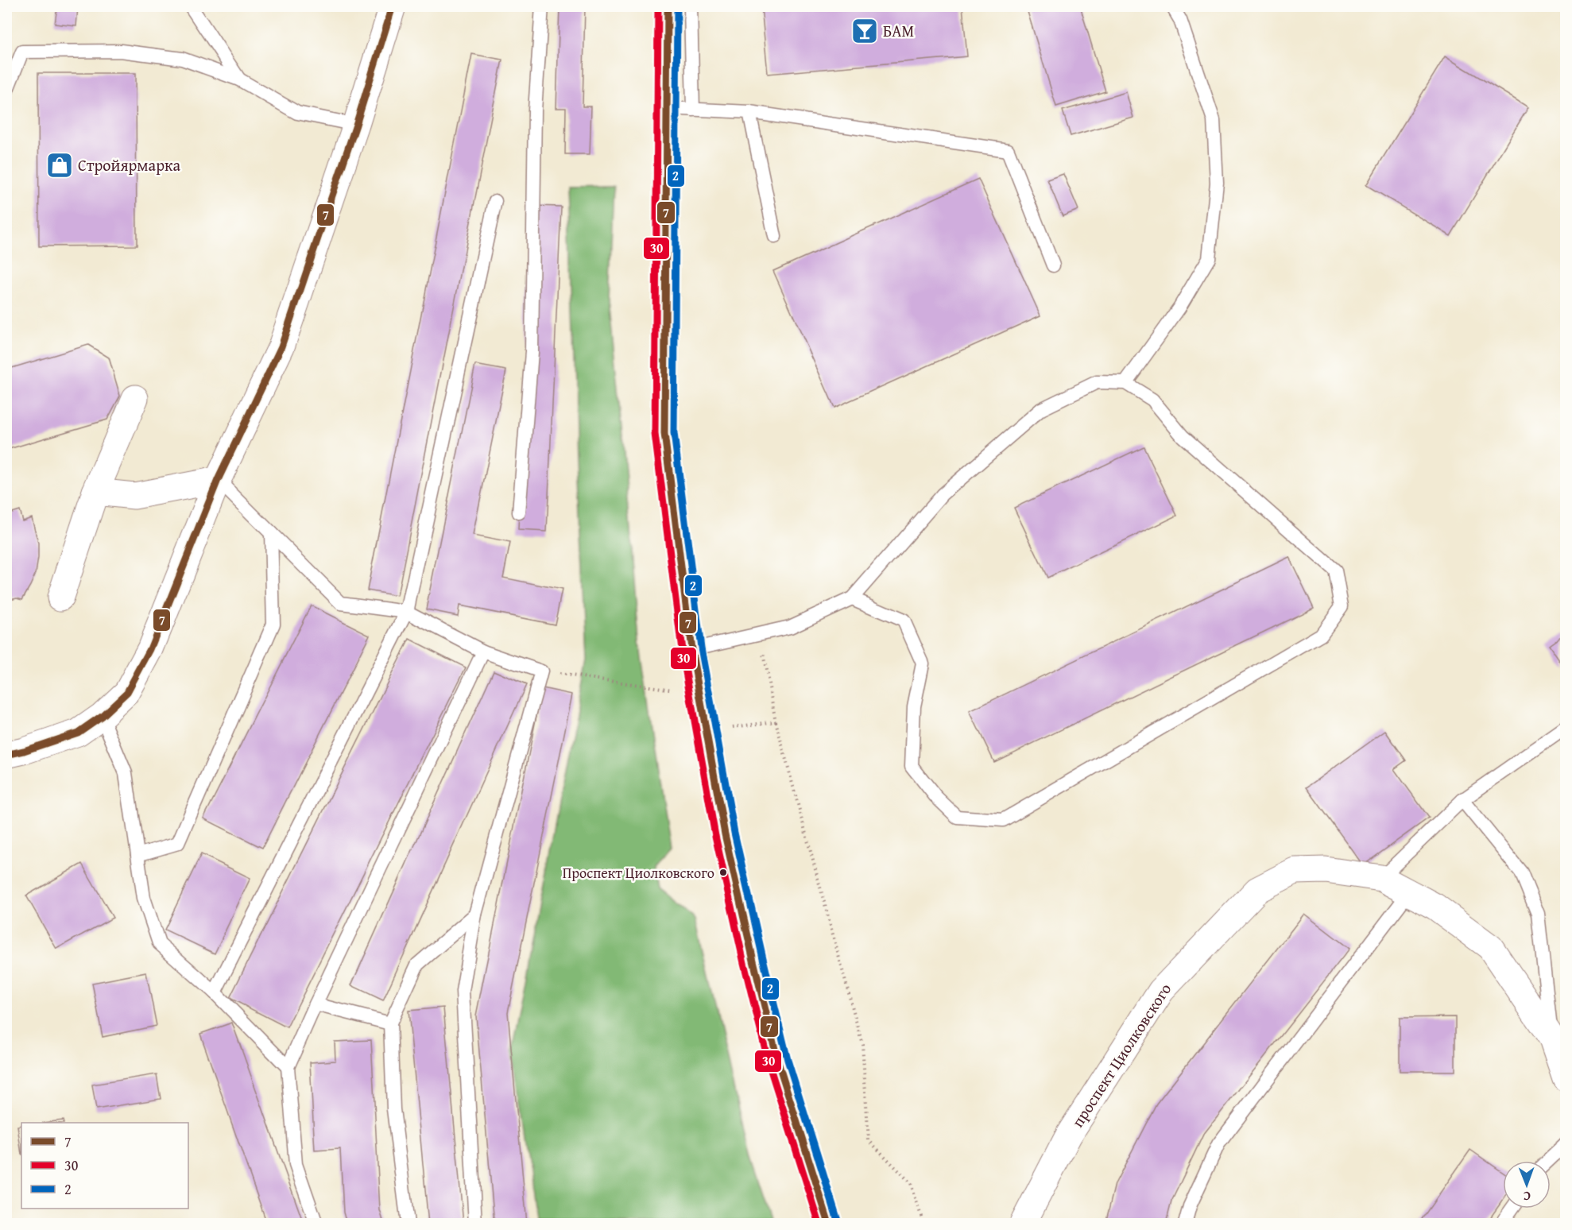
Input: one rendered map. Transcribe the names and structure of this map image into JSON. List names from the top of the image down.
{
  "streets": {
    "street": ["проспект Циолковского"]
  },
  "places": {
    "bar": ["БАМ"],
    "shop": ["Стройярмарка"],
    "other": ["Проспект Циолковского"]
  },
  "lines": ["transit line 7", "transit line 30", "transit line 2"],
  "legend": ["7", "30", "2"],
  "north": "bottom"
}
